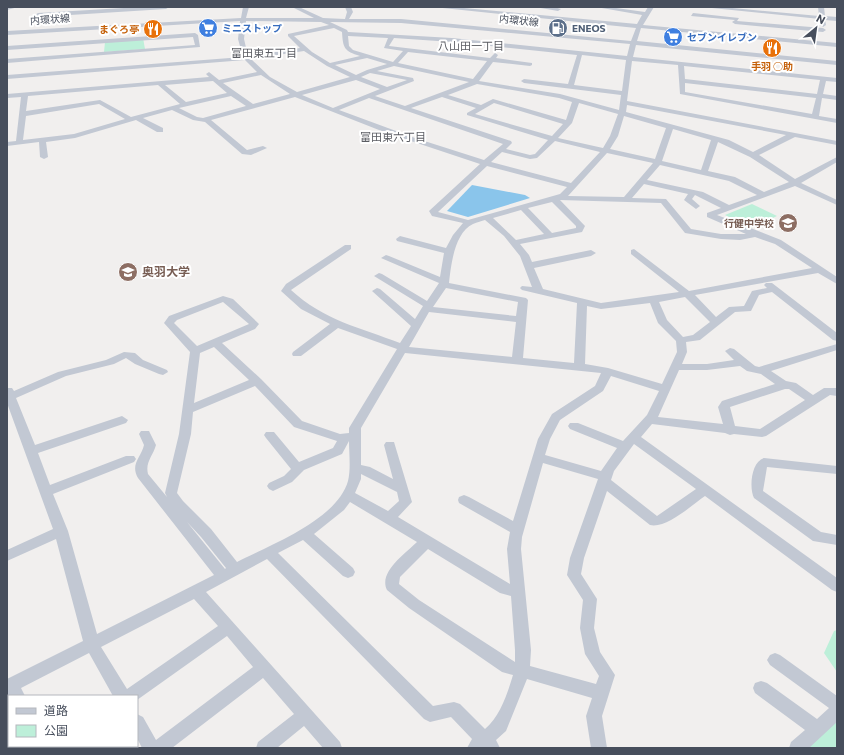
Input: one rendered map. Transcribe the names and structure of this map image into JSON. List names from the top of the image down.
{
  "districts": ["八山田一丁目", "富田東五丁目", "富田東六丁目"],
  "places": {
    "supermarket": ["ミニストップ", "セブンイレブン"],
    "fuel station": ["ENEOS"],
    "restaurant": ["まぐろ亭", "手羽 ○助"],
    "school or university": ["行健中学校", "奥羽大学"]
  },
  "legend": ["道路", "公園"],
  "north": "top right"
}
